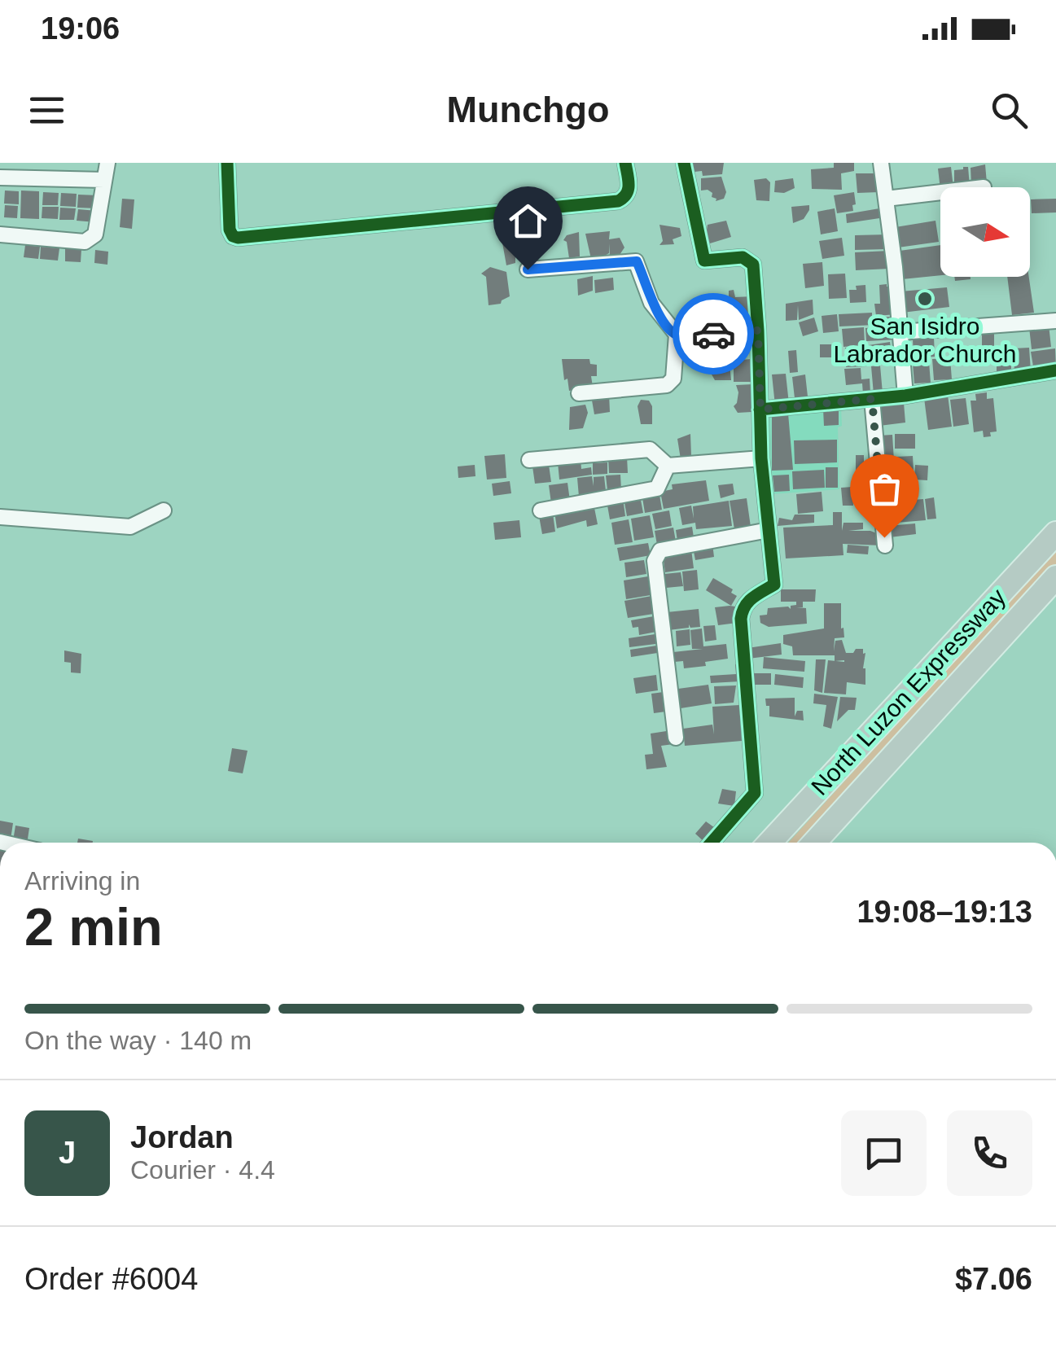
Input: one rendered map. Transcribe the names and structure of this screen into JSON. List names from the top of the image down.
{
  "streets": {
    "highway": ["North Luzon Expressway"]
  },
  "places": ["San Isidro Labrador Church"],
  "north": "right",
  "page": {
    "status": "19:06",
    "header": "Munchgo",
    "heading": ["2 min", "Arriving in", "19:08–19:13"],
    "panel": [
      "Jordan",
      "Courier · 4.4",
      "Order #6004",
      "$7.06"
    ],
    "bar": "On the way · 140 m",
    "round": "J"
  }
}
